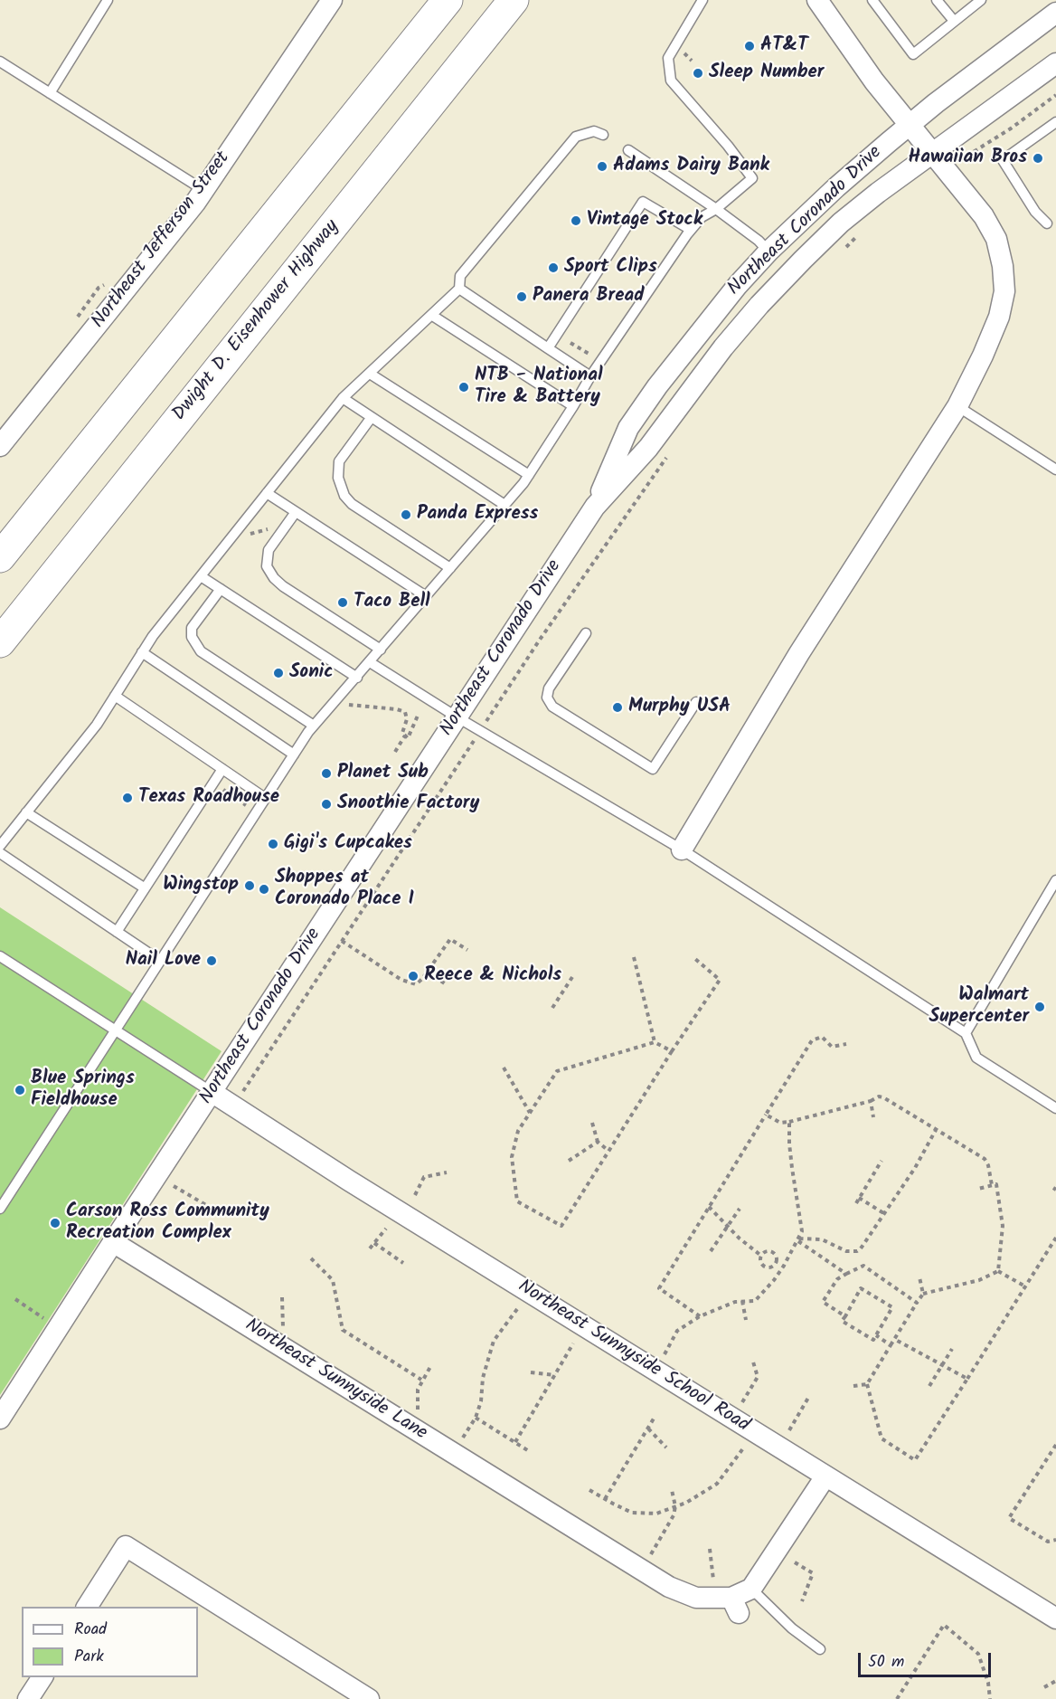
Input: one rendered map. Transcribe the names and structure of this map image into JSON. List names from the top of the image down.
{
  "streets": {
    "highway": ["Dwight D. Eisenhower Highway"],
    "street": [
      "Northeast Coronado Drive",
      "Northeast Jefferson Street",
      "Northeast Sunnyside School Road",
      "Northeast Sunnyside Lane"
    ]
  },
  "crossings": [
    ["Northeast Coronado Drive", "Northeast Sunnyside School Road"],
    ["Northeast Coronado Drive", "Northeast Sunnyside Lane"]
  ],
  "places": [
    "AT&T",
    "Sleep Number",
    "Hawaiian Bros",
    "Adams Dairy Bank",
    "Vintage Stock",
    "Sport Clips",
    "Panera Bread",
    "NTB - National Tire & Battery",
    "Panda Express",
    "Taco Bell",
    "Sonic",
    "Murphy USA",
    "Planet Sub",
    "Texas Roadhouse",
    "Snoothie Factory",
    "Gigi's Cupcakes",
    "Wingstop",
    "Shoppes at Coronado Place I",
    "Nail Love",
    "Reece & Nichols",
    "Walmart Supercenter",
    "Blue Springs Fieldhouse",
    "Carson Ross Community Recreation Complex"
  ],
  "legend": ["Road", "Park"],
  "scale_bar": "50 m"
}
